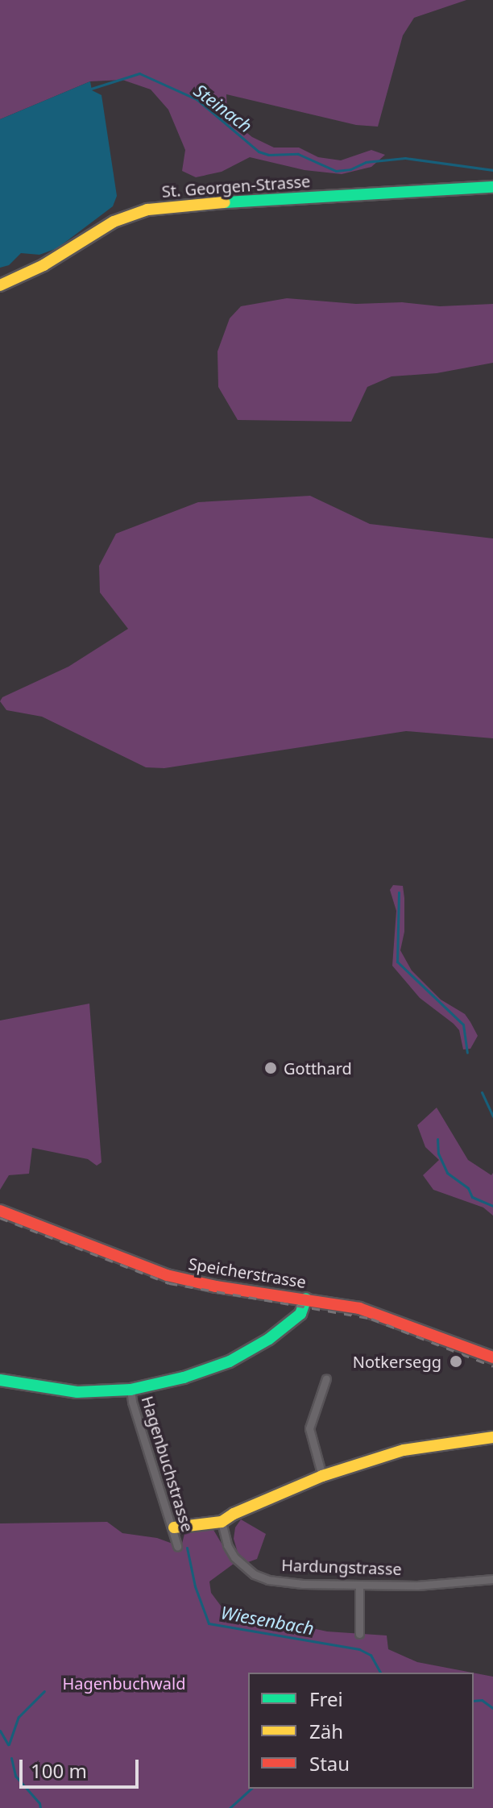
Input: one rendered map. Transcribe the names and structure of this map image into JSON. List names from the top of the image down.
{
  "streets": {
    "street": [
      "St. Georgen-Strasse",
      "Speicherstrasse",
      "Hagenbuchstrasse",
      "Hardungstrasse"
    ]
  },
  "water": ["Steinach", "Wiesenbach"],
  "parks": ["Hagenbuchwald"],
  "places": ["Gotthard", "Notkersegg"],
  "legend": ["Frei", "Zäh", "Stau"],
  "scale_bar": "100 m"
}
